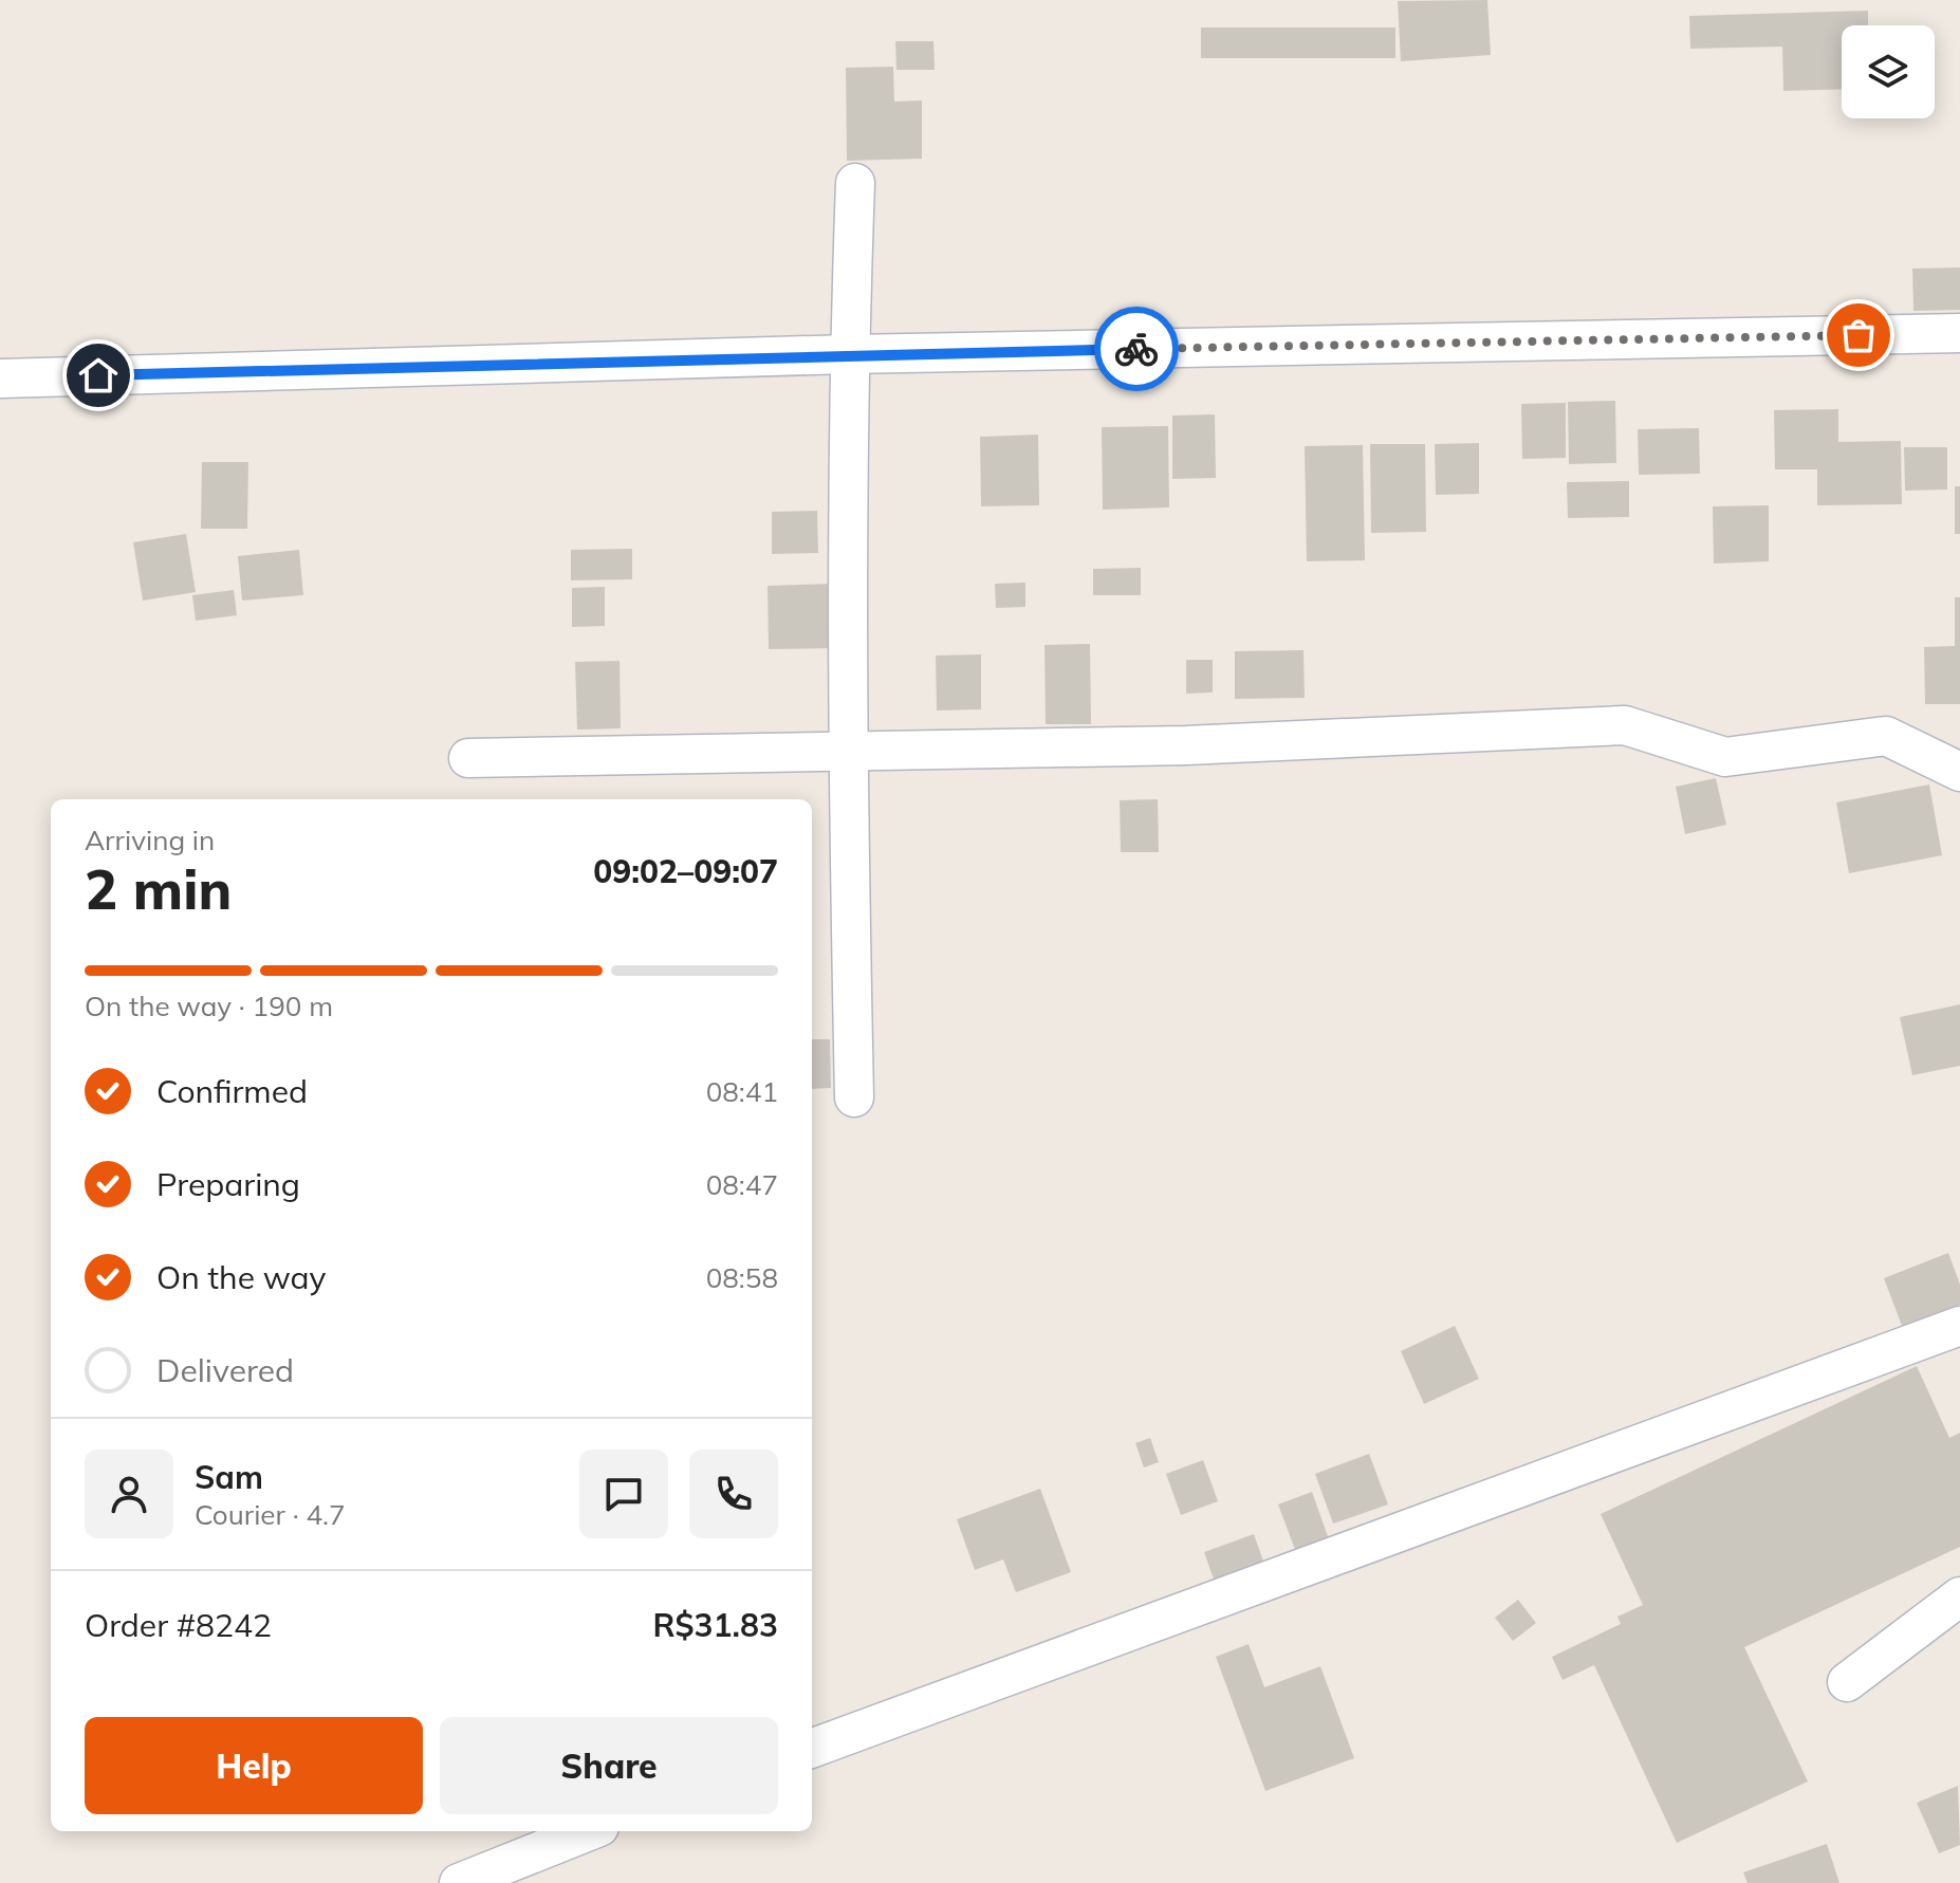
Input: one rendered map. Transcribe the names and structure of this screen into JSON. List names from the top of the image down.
{
  "page": {
    "heading": ["2 min", "Arriving in", "09:02–09:07"],
    "panel": [
      "Sam",
      "Courier · 4.7",
      "Order #8242",
      "R$31.83"
    ],
    "bar": "On the way · 190 m",
    "list": [
      ["Confirmed", "08:41"],
      ["Preparing", "08:47"],
      ["On the way", "08:58"],
      "Delivered"
    ],
    "buttons": ["Help", "Share"]
  }
}
